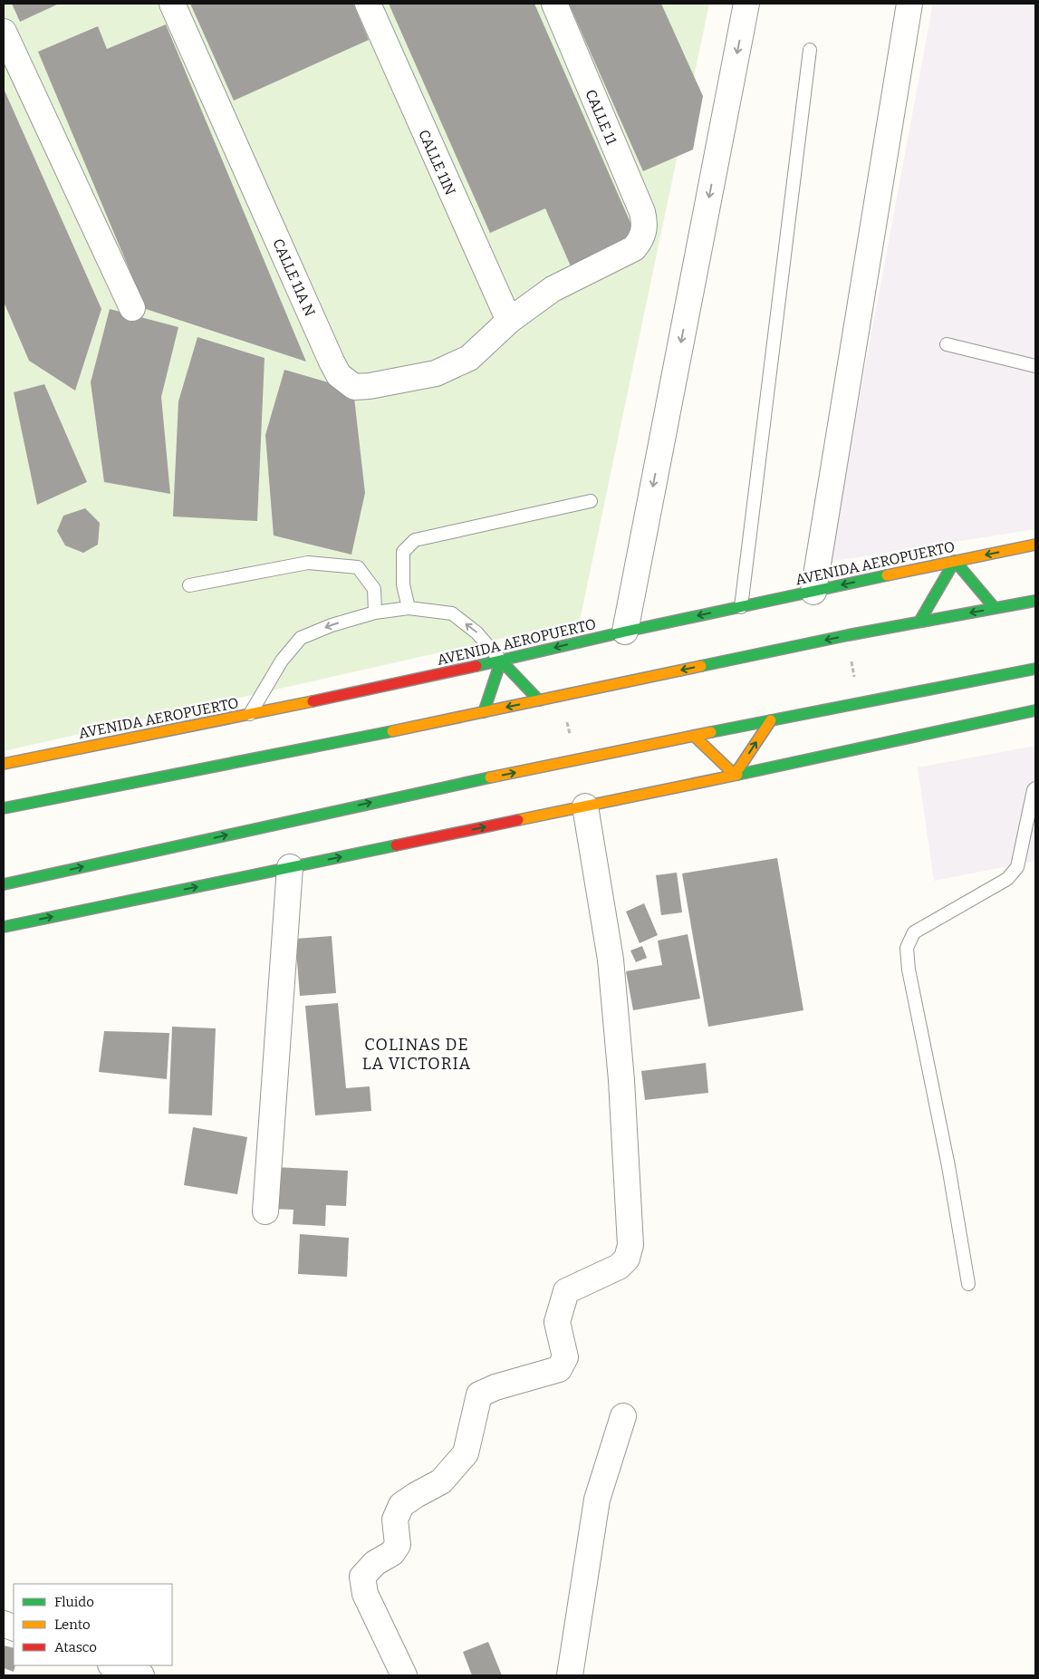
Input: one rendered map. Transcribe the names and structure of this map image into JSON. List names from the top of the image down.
{
  "streets": {
    "main road": ["AVENIDA AEROPUERTO"],
    "street": ["CALLE 11", "CALLE 11N", "CALLE 11A N"]
  },
  "crossings": [
    ["CALLE 11", "CALLE 11A N"],
    ["CALLE 11N", "CALLE 11A N"]
  ],
  "districts": ["COLINAS DE LA VICTORIA"],
  "legend": ["Fluido", "Lento", "Atasco"]
}
